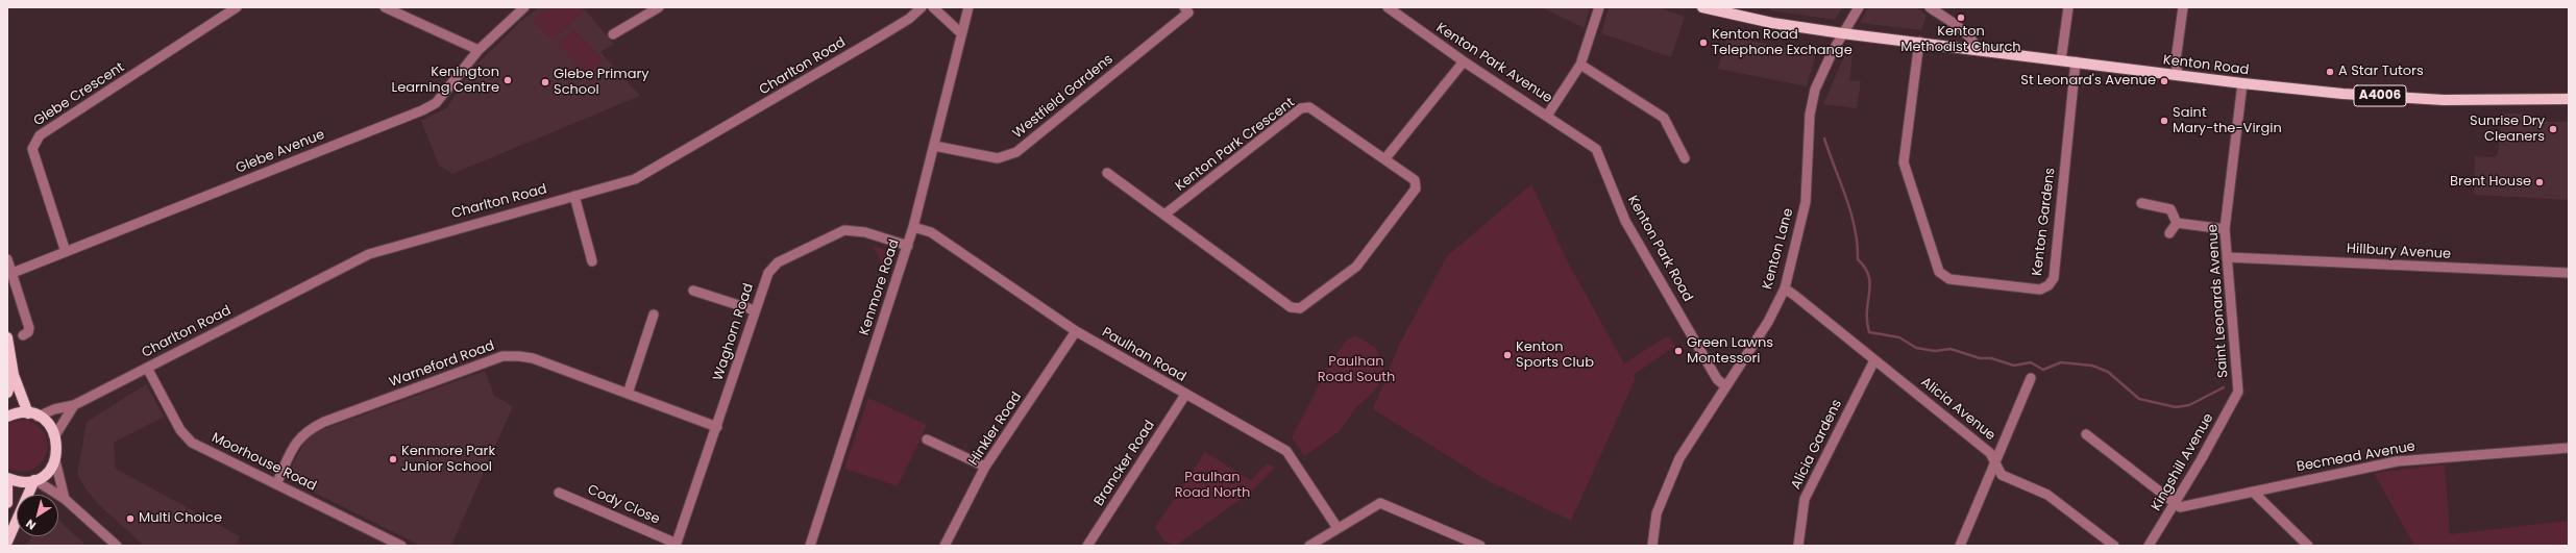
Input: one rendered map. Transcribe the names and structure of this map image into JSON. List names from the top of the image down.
{
  "streets": {
    "main road": ["Kenton Road", "A4006"],
    "street": [
      "Kenton Park Avenue",
      "Charlton Road",
      "Glebe Crescent",
      "Westfield Gardens",
      "Kenton Park Crescent",
      "Glebe Avenue",
      "Kenton Gardens",
      "Kenton Park Road",
      "Kenton Lane",
      "Hillbury Avenue",
      "Kenmore Road",
      "Saint Leonards Avenue",
      "Waghorn Road",
      "Paulhan Road",
      "Warneford Road",
      "Alicia Avenue",
      "Hinkler Road",
      "Alicia Gardens",
      "Becmead Avenue",
      "Moorhouse Road",
      "Kingshill Avenue",
      "Brancker Road",
      "Cody Close"
    ]
  },
  "crossings": [
    ["Kenton Park Avenue", "Kenton Park Road"],
    ["Kenton Road", "A4006"],
    ["Kenton Road", "Kenton Gardens"],
    ["Kenton Road", "Kenton Lane"],
    ["Kenton Road", "Saint Leonards Avenue"],
    ["Charlton Road", "Moorhouse Road"],
    ["Glebe Crescent", "Glebe Avenue"],
    ["A4006", "Kenton Lane"],
    ["Westfield Gardens", "Kenmore Road"],
    ["Kenton Park Road", "Kenton Lane"],
    ["Kenton Lane", "Alicia Avenue"],
    ["Hillbury Avenue", "Saint Leonards Avenue"],
    ["Kenmore Road", "Waghorn Road"],
    ["Kenmore Road", "Paulhan Road"],
    ["Saint Leonards Avenue", "Kingshill Avenue"],
    ["Waghorn Road", "Warneford Road"],
    ["Waghorn Road", "Cody Close"],
    ["Paulhan Road", "Hinkler Road"],
    ["Paulhan Road", "Brancker Road"],
    ["Warneford Road", "Moorhouse Road"],
    ["Alicia Avenue", "Alicia Gardens"],
    ["Becmead Avenue", "Kingshill Avenue"]
  ],
  "parks": ["Paulhan Road South", "Paulhan Road North"],
  "places": [
    "Kenton Methodist Church",
    "Kenton Road Telephone Exchange",
    "A Star Tutors",
    "Kenington Learning Centre",
    "St Leonard's Avenue",
    "Glebe Primary School",
    "Saint Mary-the-Virgin",
    "Sunrise Dry Cleaners",
    "Brent House",
    "Green Lawns Montessori",
    "Kenton Sports Club",
    "Kenmore Park Junior School",
    "Multi Choice"
  ],
  "north": "bottom left"
}
